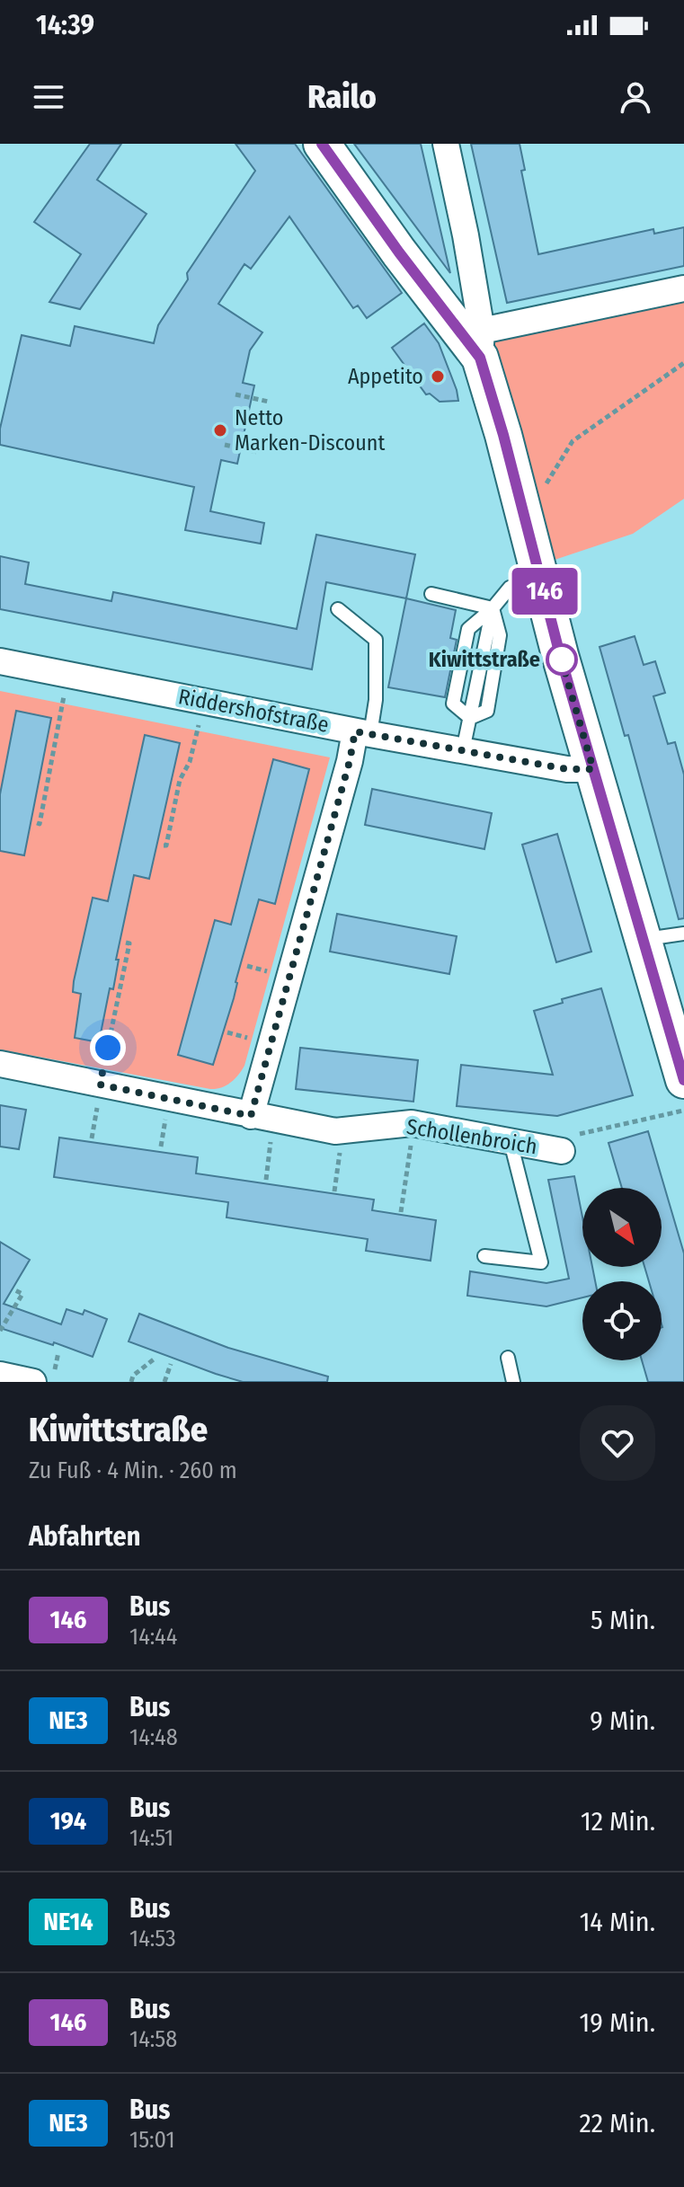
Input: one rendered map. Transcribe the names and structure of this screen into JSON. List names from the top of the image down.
{
  "streets": {
    "street": ["Riddershofstraße", "Schollenbroich"]
  },
  "places": ["Appetito", "Netto Marken-Discount", "Kiwittstraße"],
  "lines": ["bus line 146"],
  "north": "bottom right",
  "page": {
    "status": "14:39",
    "header": "Railo",
    "on_map": "146",
    "heading": [
      ["Kiwittstraße", "Zu Fuß · 4 Min. · 260 m"],
      "Abfahrten"
    ],
    "list": [
      {
        "mark": "146",
        "name": "Bus",
        "note": "14:44",
        "value": "5 Min."
      },
      {
        "mark": "NE3",
        "name": "Bus",
        "note": "14:48",
        "value": "9 Min."
      },
      {
        "mark": "194",
        "name": "Bus",
        "note": "14:51",
        "value": "12 Min."
      },
      {
        "mark": "NE14",
        "name": "Bus",
        "note": "14:53",
        "value": "14 Min."
      },
      {
        "mark": "146",
        "name": "Bus",
        "note": "14:58",
        "value": "19 Min."
      },
      {
        "mark": "NE3",
        "name": "Bus",
        "note": "15:01",
        "value": "22 Min."
      }
    ]
  }
}
